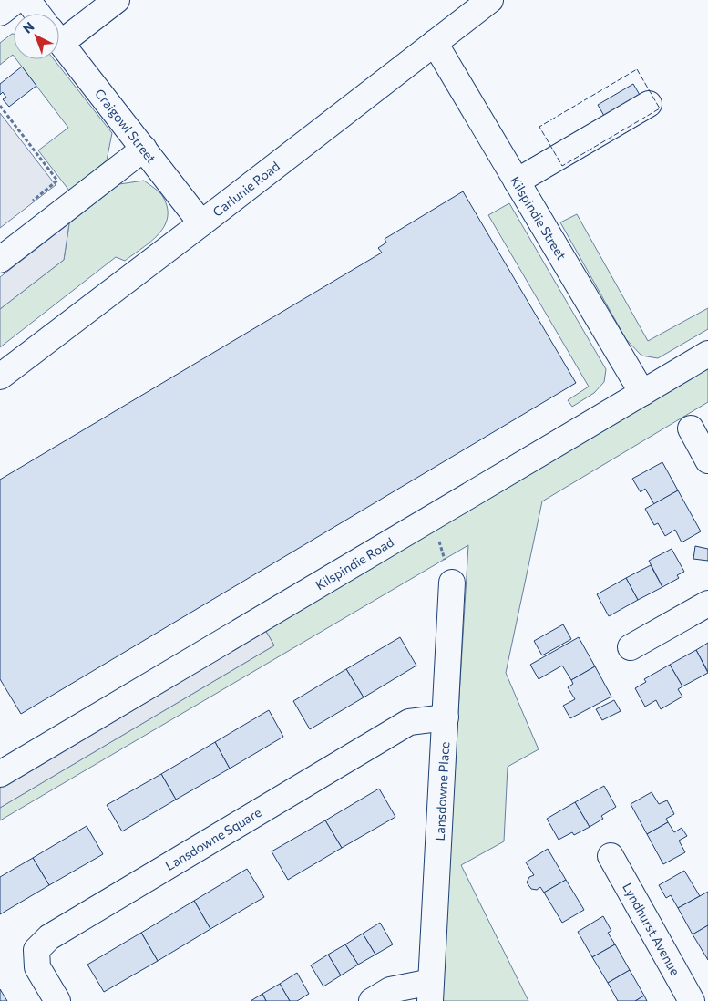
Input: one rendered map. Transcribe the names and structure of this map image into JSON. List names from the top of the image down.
{
  "streets": {
    "street": [
      "Craigowl Street",
      "Carlunie Road",
      "Kilspindie Street",
      "Kilspindie Road",
      "Lansdowne Place",
      "Lansdowne Square",
      "Lyndhurst Avenue"
    ]
  },
  "crossings": [
    ["Craigowl Street", "Carlunie Road"],
    ["Carlunie Road", "Kilspindie Street"],
    ["Kilspindie Street", "Kilspindie Road"],
    ["Lansdowne Place", "Lansdowne Square"]
  ],
  "north": "top left"
}
